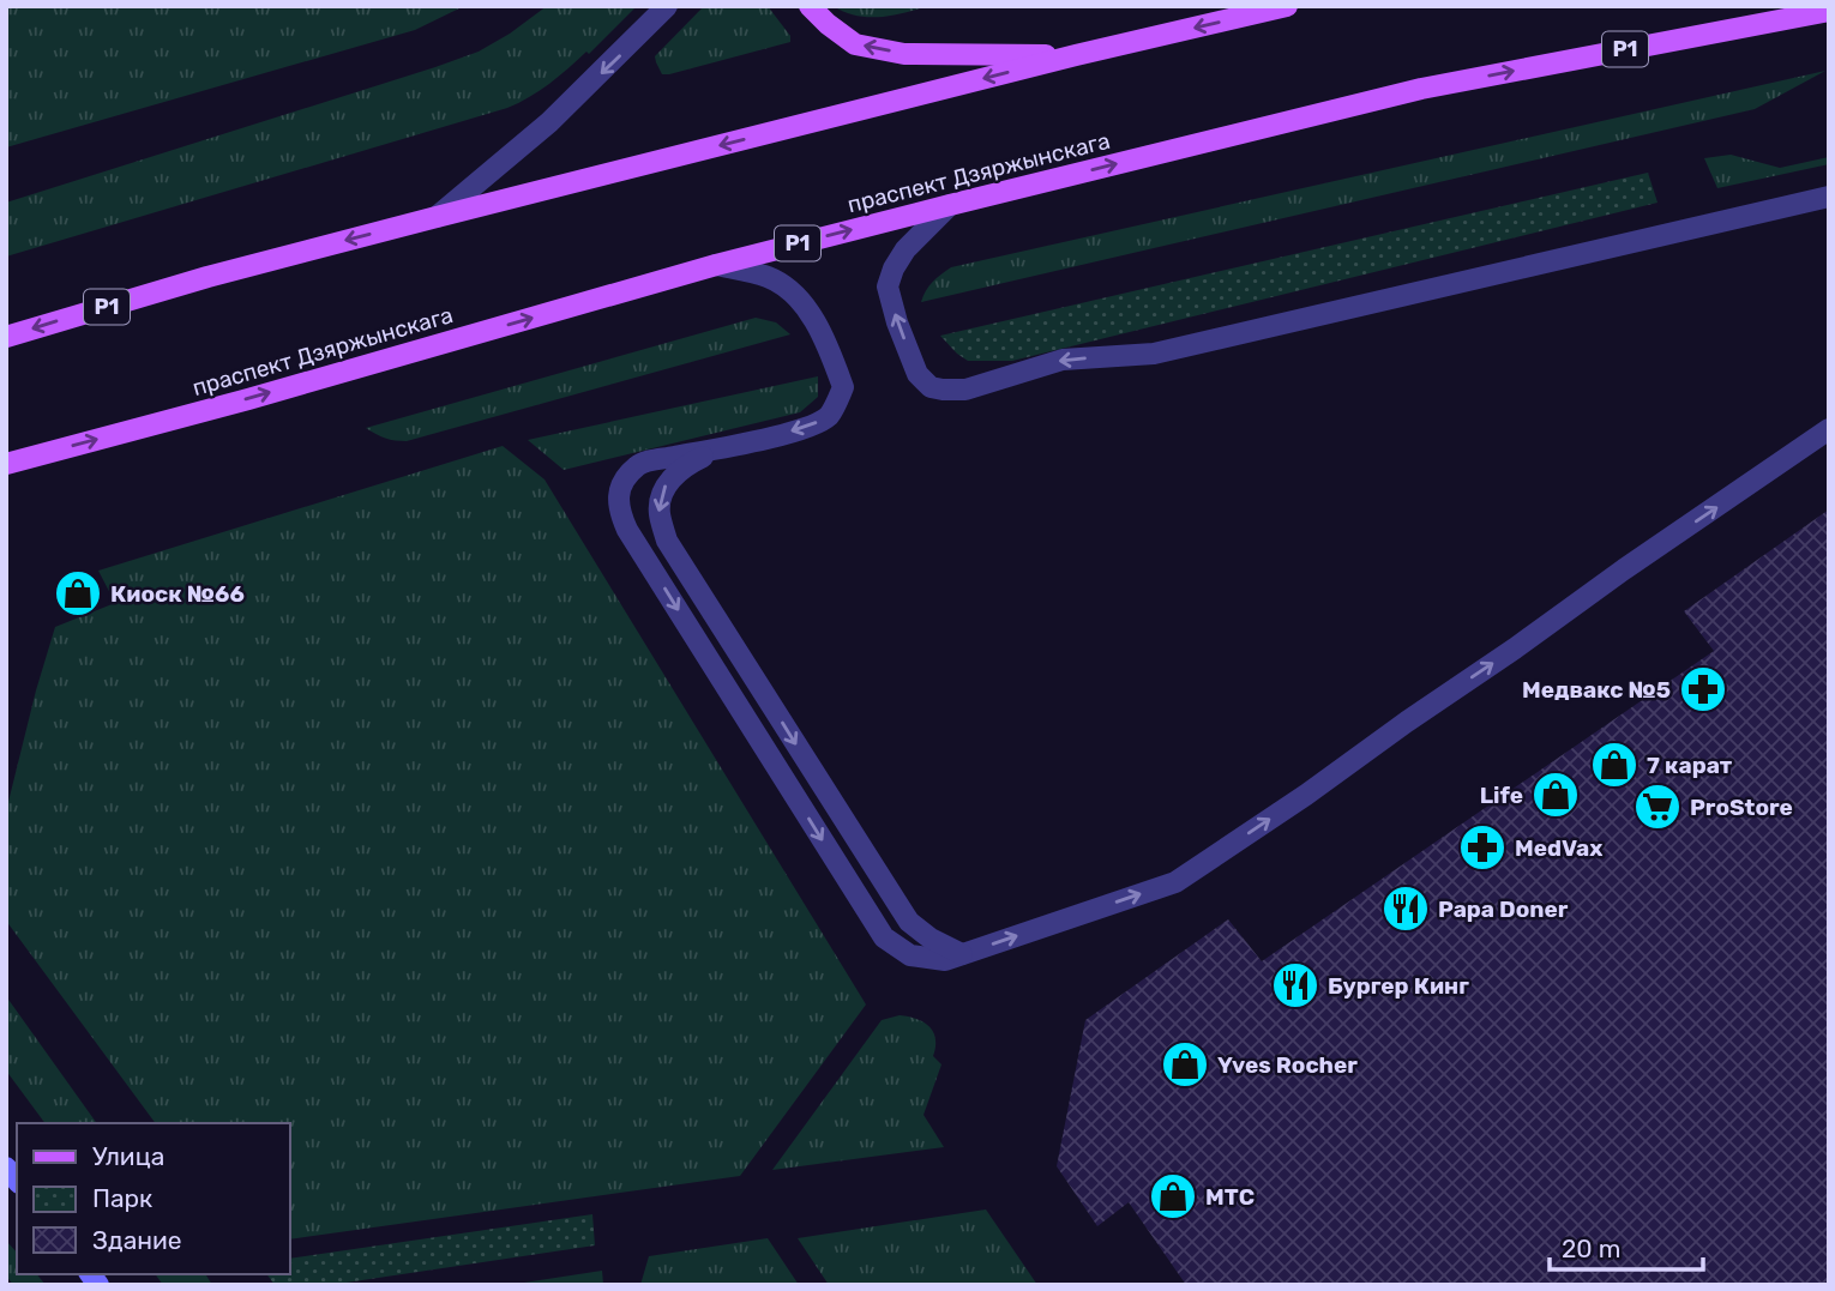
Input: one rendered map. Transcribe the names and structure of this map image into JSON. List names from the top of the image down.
{
  "streets": {
    "main road": ["Р1", "праспект Дзяржынскага"]
  },
  "places": {
    "shop": [
      "Киоск №66",
      "7 карат",
      "Life",
      "Yves Rocher",
      "МТС"
    ],
    "pharmacy": ["Медвакс №5", "MedVax"],
    "supermarket": ["ProStore"],
    "restaurant": ["Papa Doner", "Бургер Кинг"]
  },
  "legend": ["Улица", "Парк", "Здание"],
  "scale_bar": "20 m"
}
